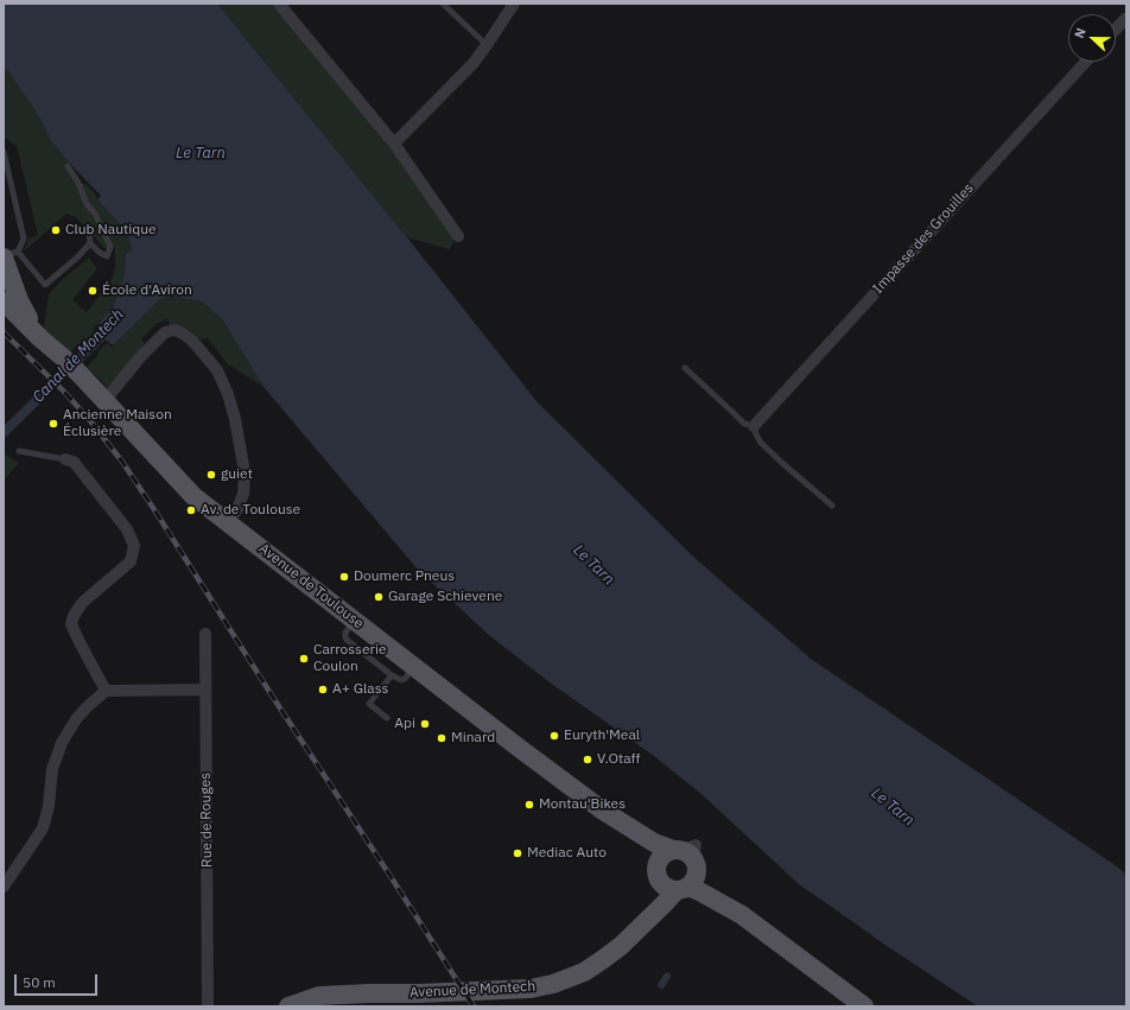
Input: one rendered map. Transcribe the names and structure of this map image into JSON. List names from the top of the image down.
{
  "streets": {
    "main road": ["Avenue de Toulouse", "Avenue de Montech"],
    "street": ["Impasse des Grouilles", "Rue de Rouges"]
  },
  "crossings": [
    ["Avenue de Toulouse", "Avenue de Montech"]
  ],
  "water": ["Le Tarn", "Canal de Montech"],
  "places": [
    "Club Nautique",
    "École d'Aviron",
    "Ancienne Maison Éclusière",
    "guiet",
    "Av. de Toulouse",
    "Doumerc Pneus",
    "Garage Schievene",
    "Carrosserie Coulon",
    "A+ Glass",
    "Api",
    "Euryth'Meal",
    "Minard",
    "V.Otaff",
    "Montau'Bikes",
    "Mediac Auto"
  ],
  "scale_bar": "50 m",
  "north": "left"
}
